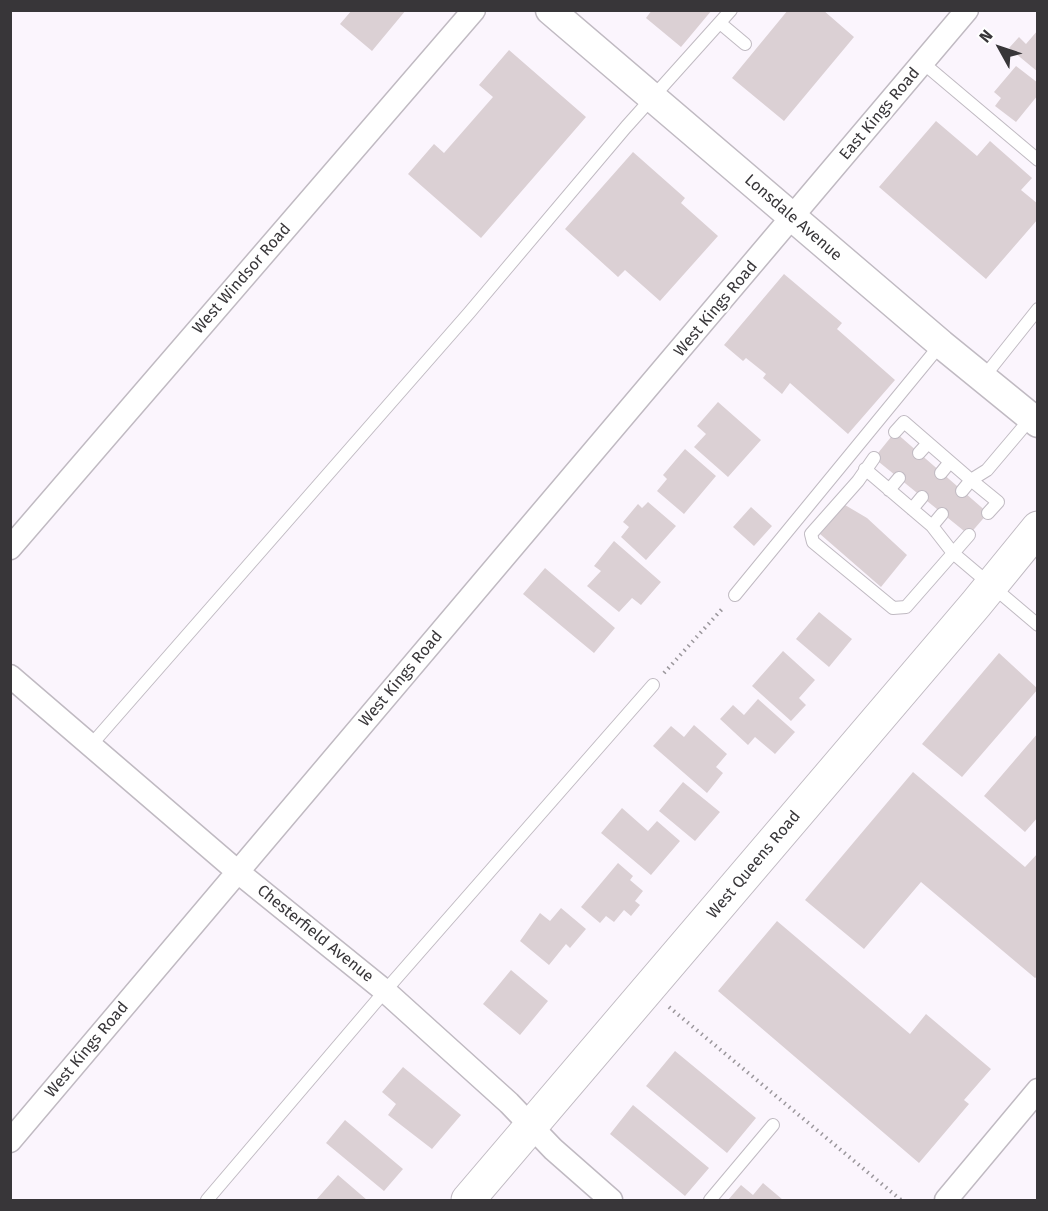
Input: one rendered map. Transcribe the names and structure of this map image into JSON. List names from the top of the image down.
{
  "streets": {
    "main road": ["West Queens Road"],
    "street": [
      "East Kings Road",
      "Lonsdale Avenue",
      "West Windsor Road",
      "West Kings Road",
      "Chesterfield Avenue"
    ]
  },
  "crossings": [
    ["East Kings Road", "Lonsdale Avenue"],
    ["East Kings Road", "West Kings Road"],
    ["Lonsdale Avenue", "West Kings Road"],
    ["West Kings Road", "Chesterfield Avenue"],
    ["West Queens Road", "Chesterfield Avenue"]
  ],
  "north": "top left"
}
